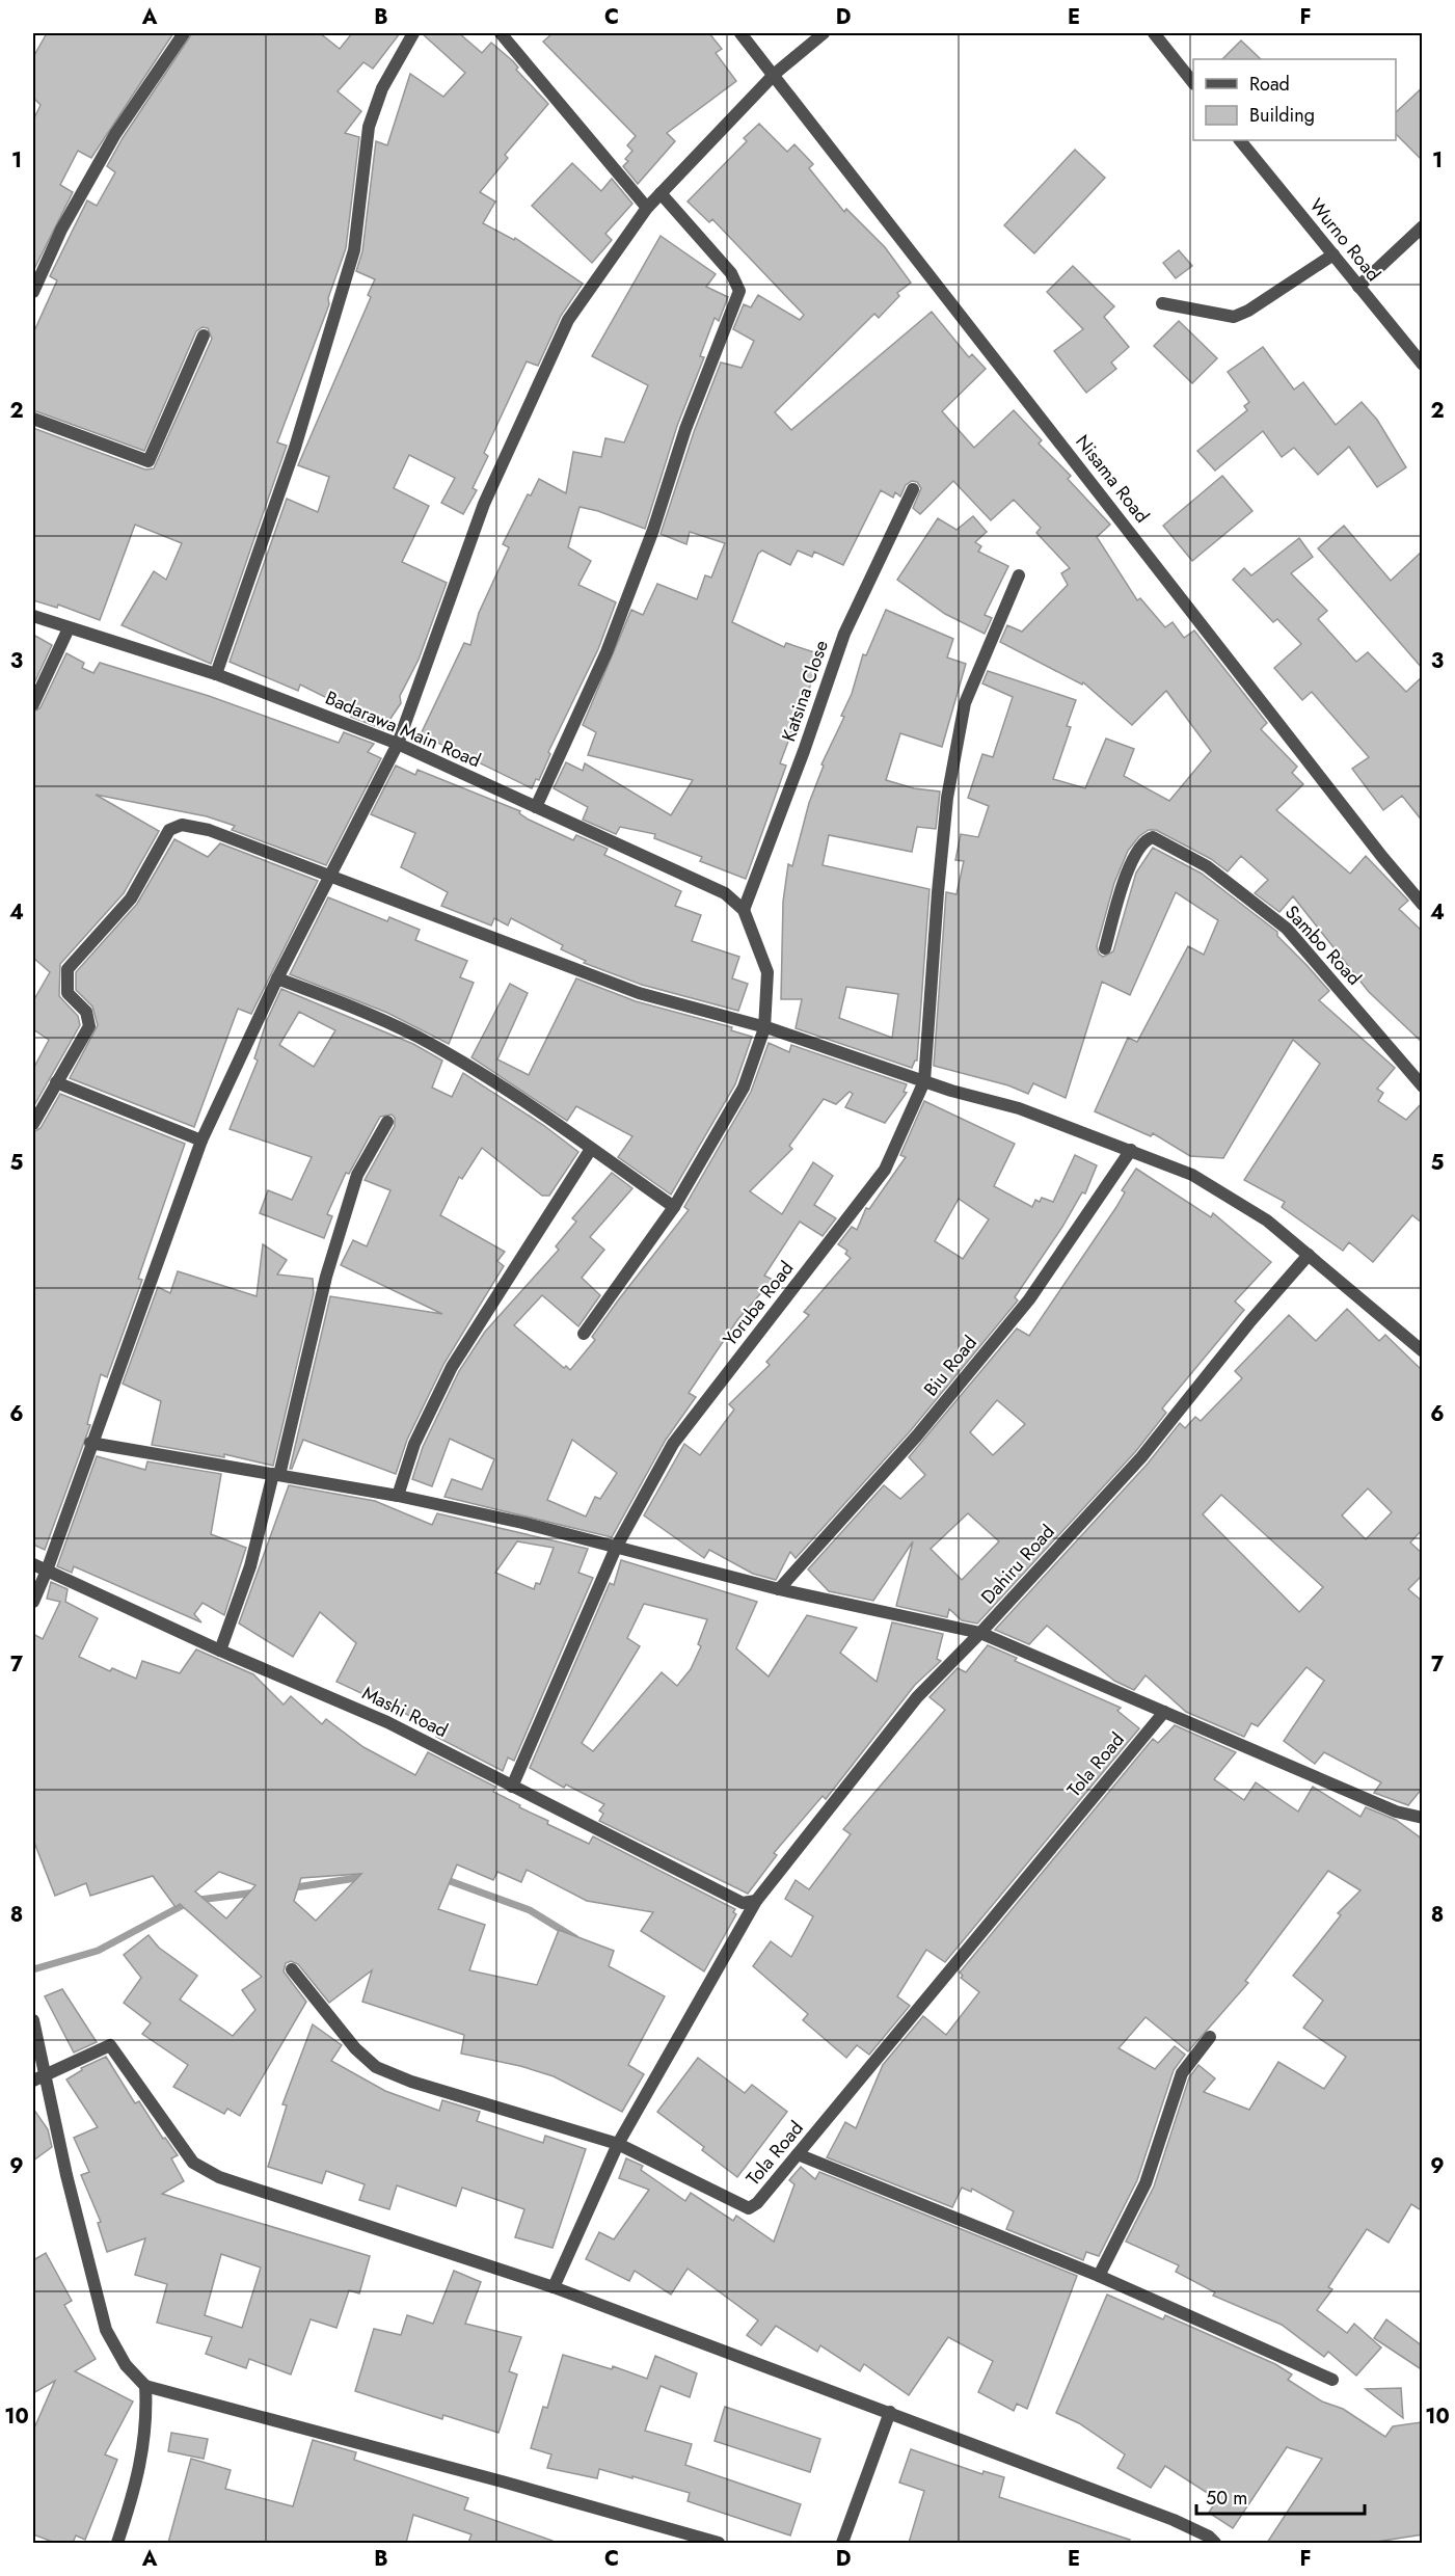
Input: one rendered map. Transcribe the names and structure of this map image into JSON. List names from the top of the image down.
{
  "streets": {
    "street": [
      "Wurno Road",
      "Nisama Road",
      "Katsina Close",
      "Badarawa Main Road",
      "Sambo Road",
      "Yoruba Road",
      "Biu Road",
      "Dahiru Road",
      "Mashi Road",
      "Tola Road"
    ]
  },
  "crossings": [
    ["Katsina Close", "Badarawa Main Road"],
    ["Yoruba Road", "Mashi Road"],
    ["Dahiru Road", "Mashi Road"],
    ["Dahiru Road", "Tola Road"]
  ],
  "legend": ["Road", "Building"],
  "scale_bar": "50 m",
  "grid": {
    "columns": [
      "A",
      "B",
      "C",
      "D",
      "E",
      "F"
    ],
    "rows": [
      "1",
      "2",
      "3",
      "4",
      "5",
      "6",
      "7",
      "8",
      "9",
      "10"
    ]
  }
}
